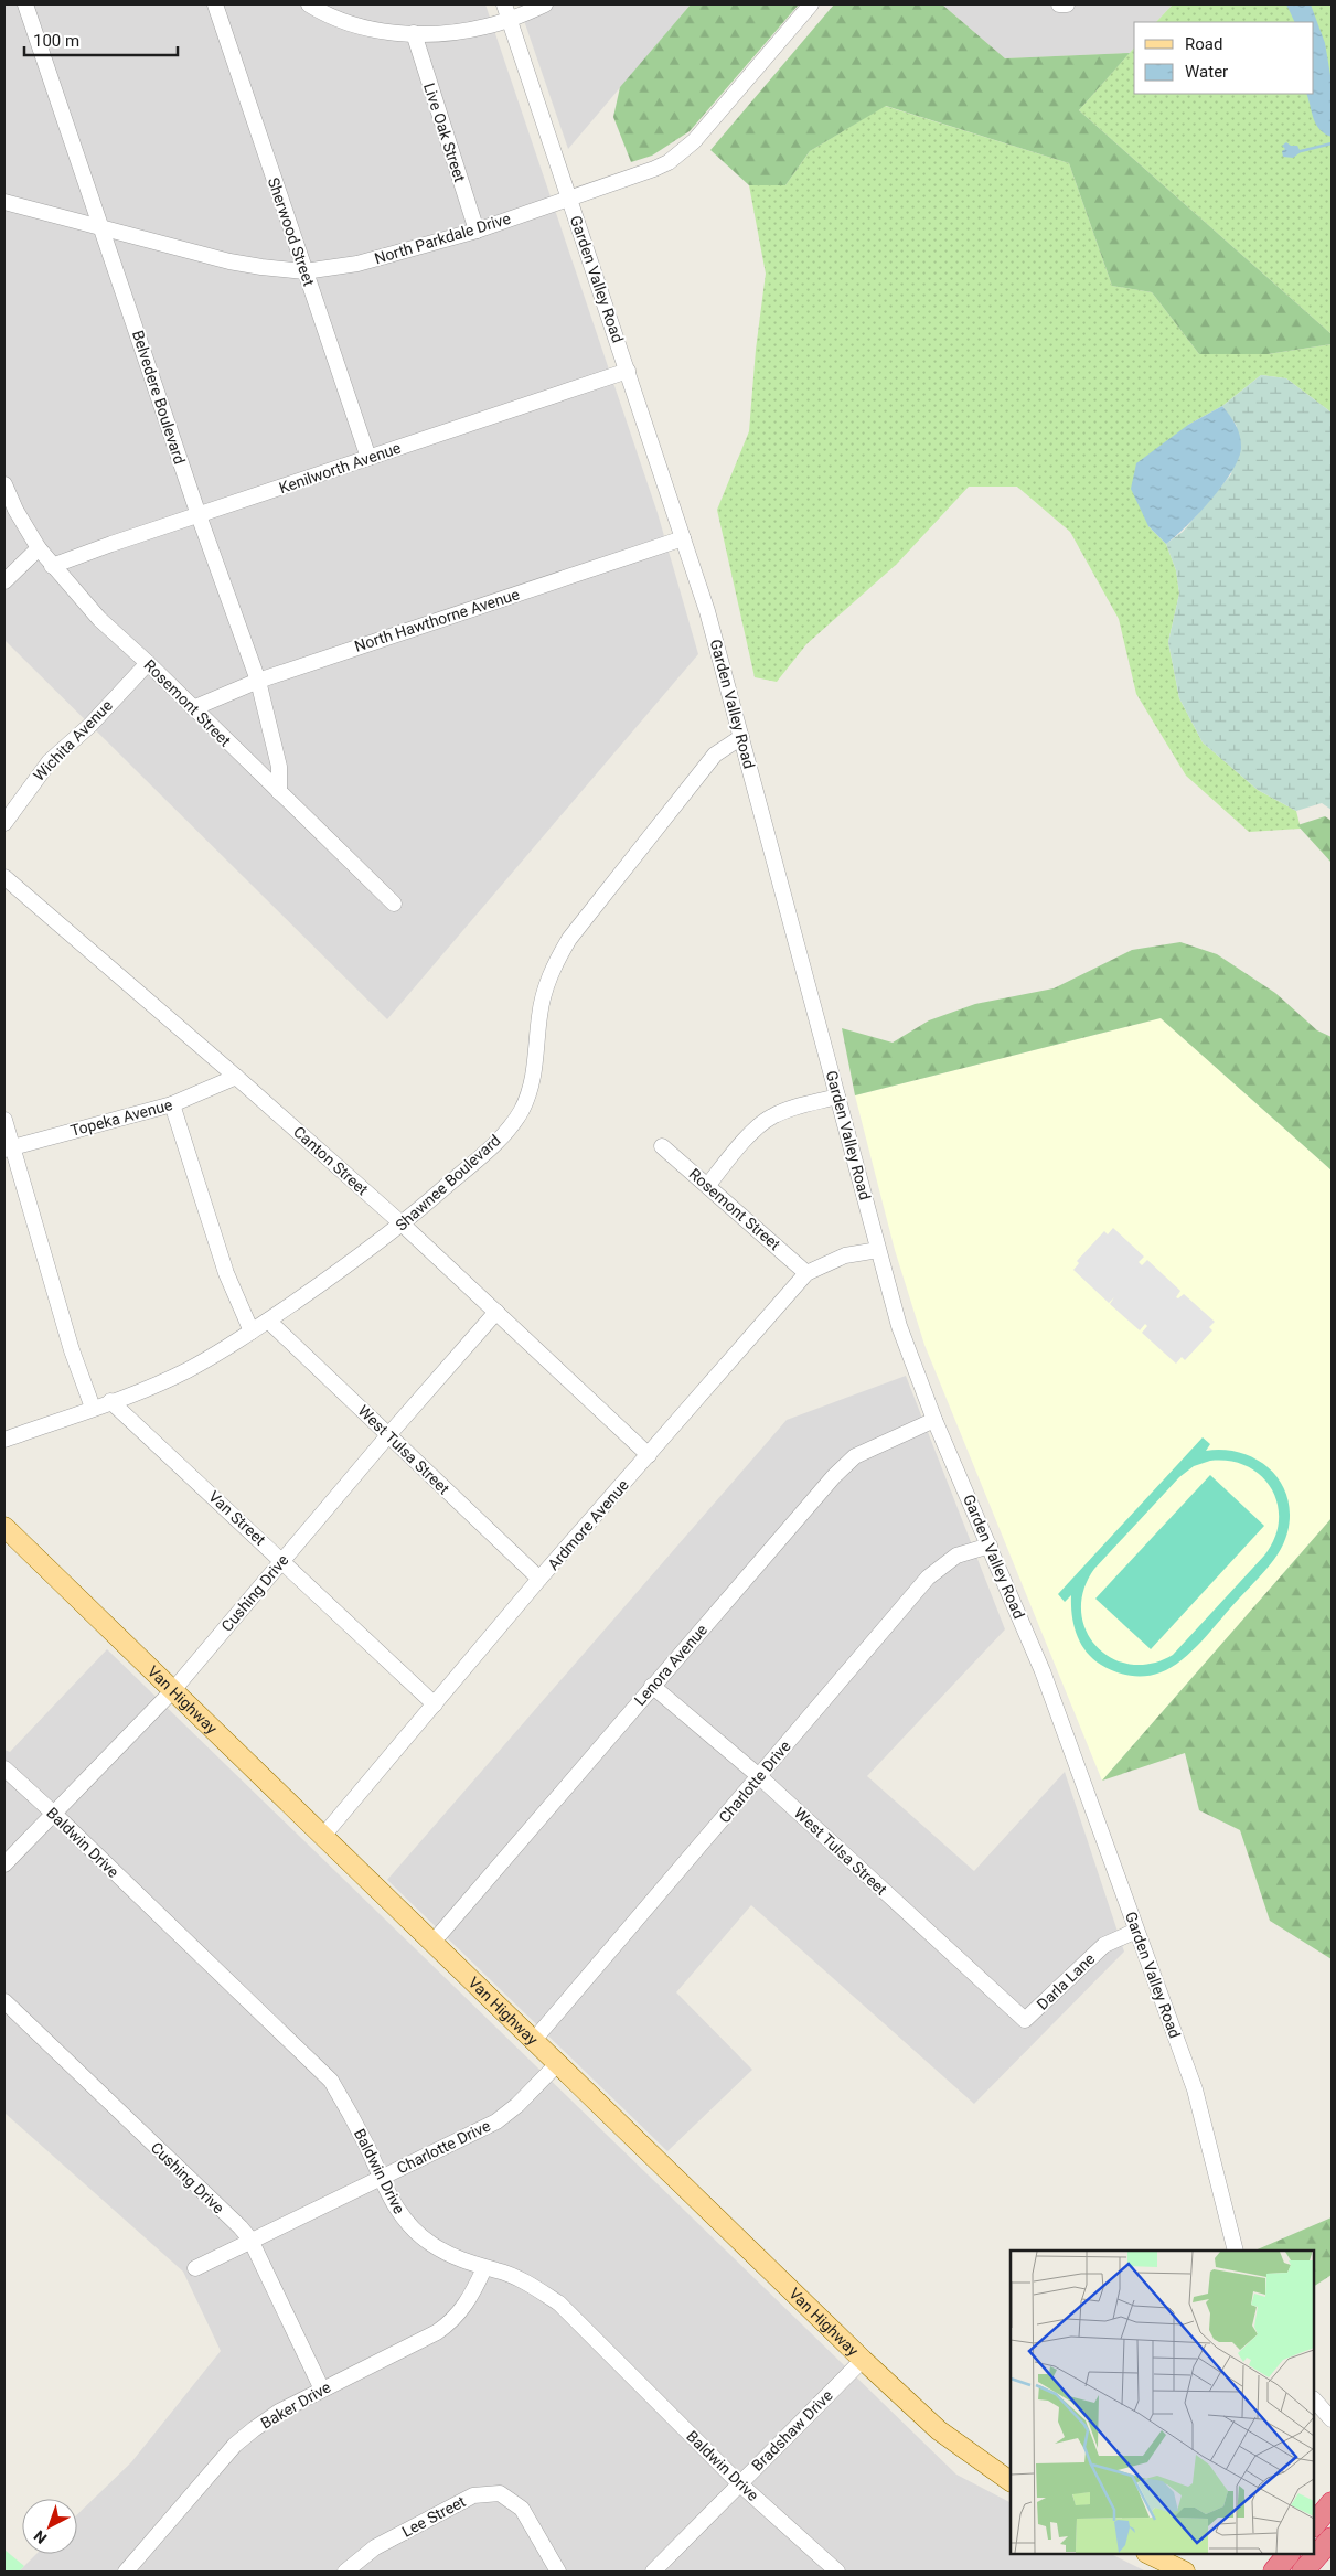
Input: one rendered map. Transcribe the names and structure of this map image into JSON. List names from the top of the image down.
{
  "streets": {
    "main road": ["Van Highway"],
    "street": [
      "Live Oak Street",
      "Sherwood Street",
      "North Parkdale Drive",
      "Garden Valley Road",
      "Belvedere Boulevard",
      "Kenilworth Avenue",
      "North Hawthorne Avenue",
      "Rosemont Street",
      "Wichita Avenue",
      "Topeka Avenue",
      "Canton Street",
      "Shawnee Boulevard",
      "West Tulsa Street",
      "Van Street",
      "Ardmore Avenue",
      "Cushing Drive",
      "Lenora Avenue",
      "Charlotte Drive",
      "Baldwin Drive",
      "Darla Lane",
      "Baker Drive",
      "Bradshaw Drive",
      "Lee Street"
    ]
  },
  "crossings": [
    ["Live Oak Street", "North Parkdale Drive"],
    ["Sherwood Street", "North Parkdale Drive"],
    ["Sherwood Street", "Kenilworth Avenue"],
    ["North Parkdale Drive", "Garden Valley Road"],
    ["North Parkdale Drive", "Belvedere Boulevard"],
    ["Garden Valley Road", "Kenilworth Avenue"],
    ["Garden Valley Road", "North Hawthorne Avenue"],
    ["Garden Valley Road", "Shawnee Boulevard"],
    ["Garden Valley Road", "Ardmore Avenue"],
    ["Garden Valley Road", "Lenora Avenue"],
    ["Garden Valley Road", "Charlotte Drive"],
    ["Garden Valley Road", "Darla Lane"],
    ["Belvedere Boulevard", "Kenilworth Avenue"],
    ["Belvedere Boulevard", "North Hawthorne Avenue"],
    ["Belvedere Boulevard", "Rosemont Street"],
    ["Kenilworth Avenue", "Rosemont Street"],
    ["North Hawthorne Avenue", "Rosemont Street"],
    ["Rosemont Street", "Wichita Avenue"],
    ["Rosemont Street", "Ardmore Avenue"],
    ["Topeka Avenue", "Canton Street"],
    ["Canton Street", "Shawnee Boulevard"],
    ["Canton Street", "Ardmore Avenue"],
    ["Canton Street", "Cushing Drive"],
    ["Shawnee Boulevard", "West Tulsa Street"],
    ["Shawnee Boulevard", "Van Street"],
    ["West Tulsa Street", "Ardmore Avenue"],
    ["West Tulsa Street", "Cushing Drive"],
    ["West Tulsa Street", "Lenora Avenue"],
    ["West Tulsa Street", "Charlotte Drive"],
    ["West Tulsa Street", "Darla Lane"],
    ["Van Street", "Ardmore Avenue"],
    ["Van Street", "Cushing Drive"],
    ["Ardmore Avenue", "Van Highway"],
    ["Cushing Drive", "Van Highway"],
    ["Cushing Drive", "Charlotte Drive"],
    ["Cushing Drive", "Baldwin Drive"],
    ["Cushing Drive", "Baker Drive"],
    ["Lenora Avenue", "Van Highway"],
    ["Van Highway", "Charlotte Drive"],
    ["Van Highway", "Bradshaw Drive"],
    ["Charlotte Drive", "Baldwin Drive"],
    ["Baldwin Drive", "Baker Drive"],
    ["Baldwin Drive", "Bradshaw Drive"]
  ],
  "legend": ["Road", "Water"],
  "scale_bar": "100 m",
  "north": "bottom left"
}
